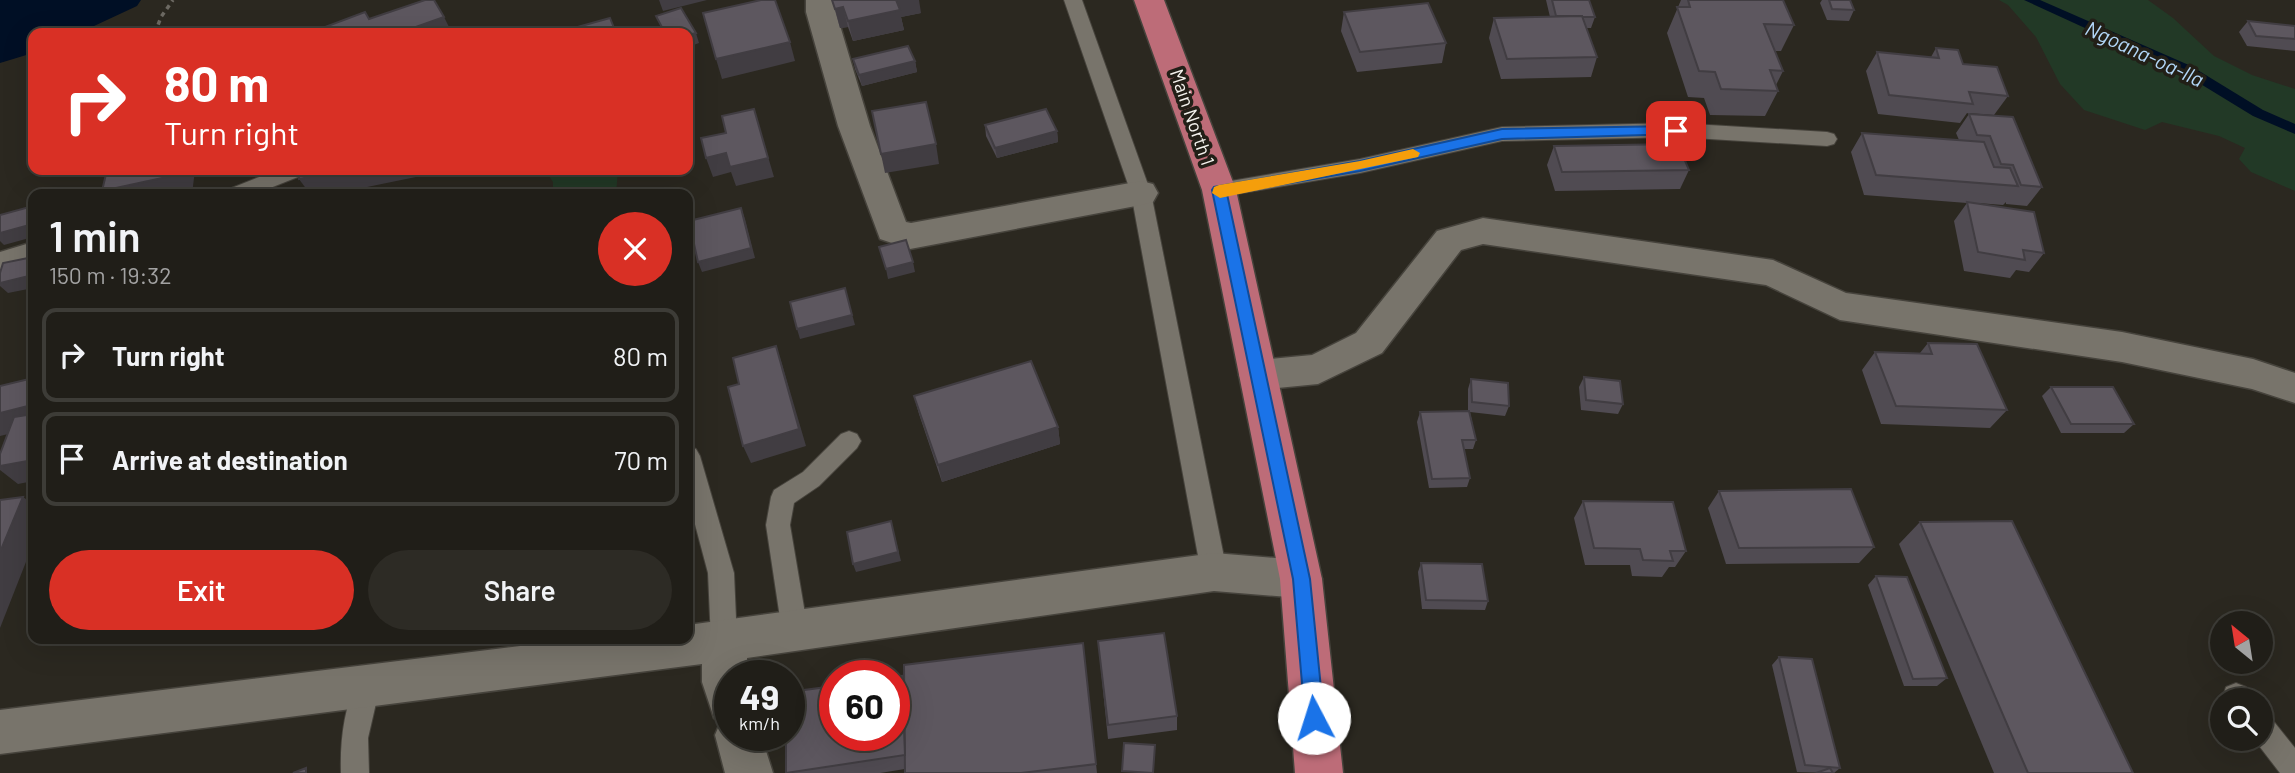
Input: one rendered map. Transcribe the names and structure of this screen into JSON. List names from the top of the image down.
{
  "streets": {
    "main road": ["Main North 1"]
  },
  "water": ["Ngoana-oa-lla"],
  "north": "top left",
  "page": {
    "turn": ["80 m", "Turn right"],
    "heading": ["1 min", "150 m · 19:32"],
    "list": [
      {
        "name": "Turn right",
        "value": "80 m"
      },
      {
        "name": "Arrive at destination",
        "value": "70 m"
      }
    ],
    "buttons": ["Exit", "Share"],
    "speed": "49 km/h",
    "limit": "60"
  }
}
